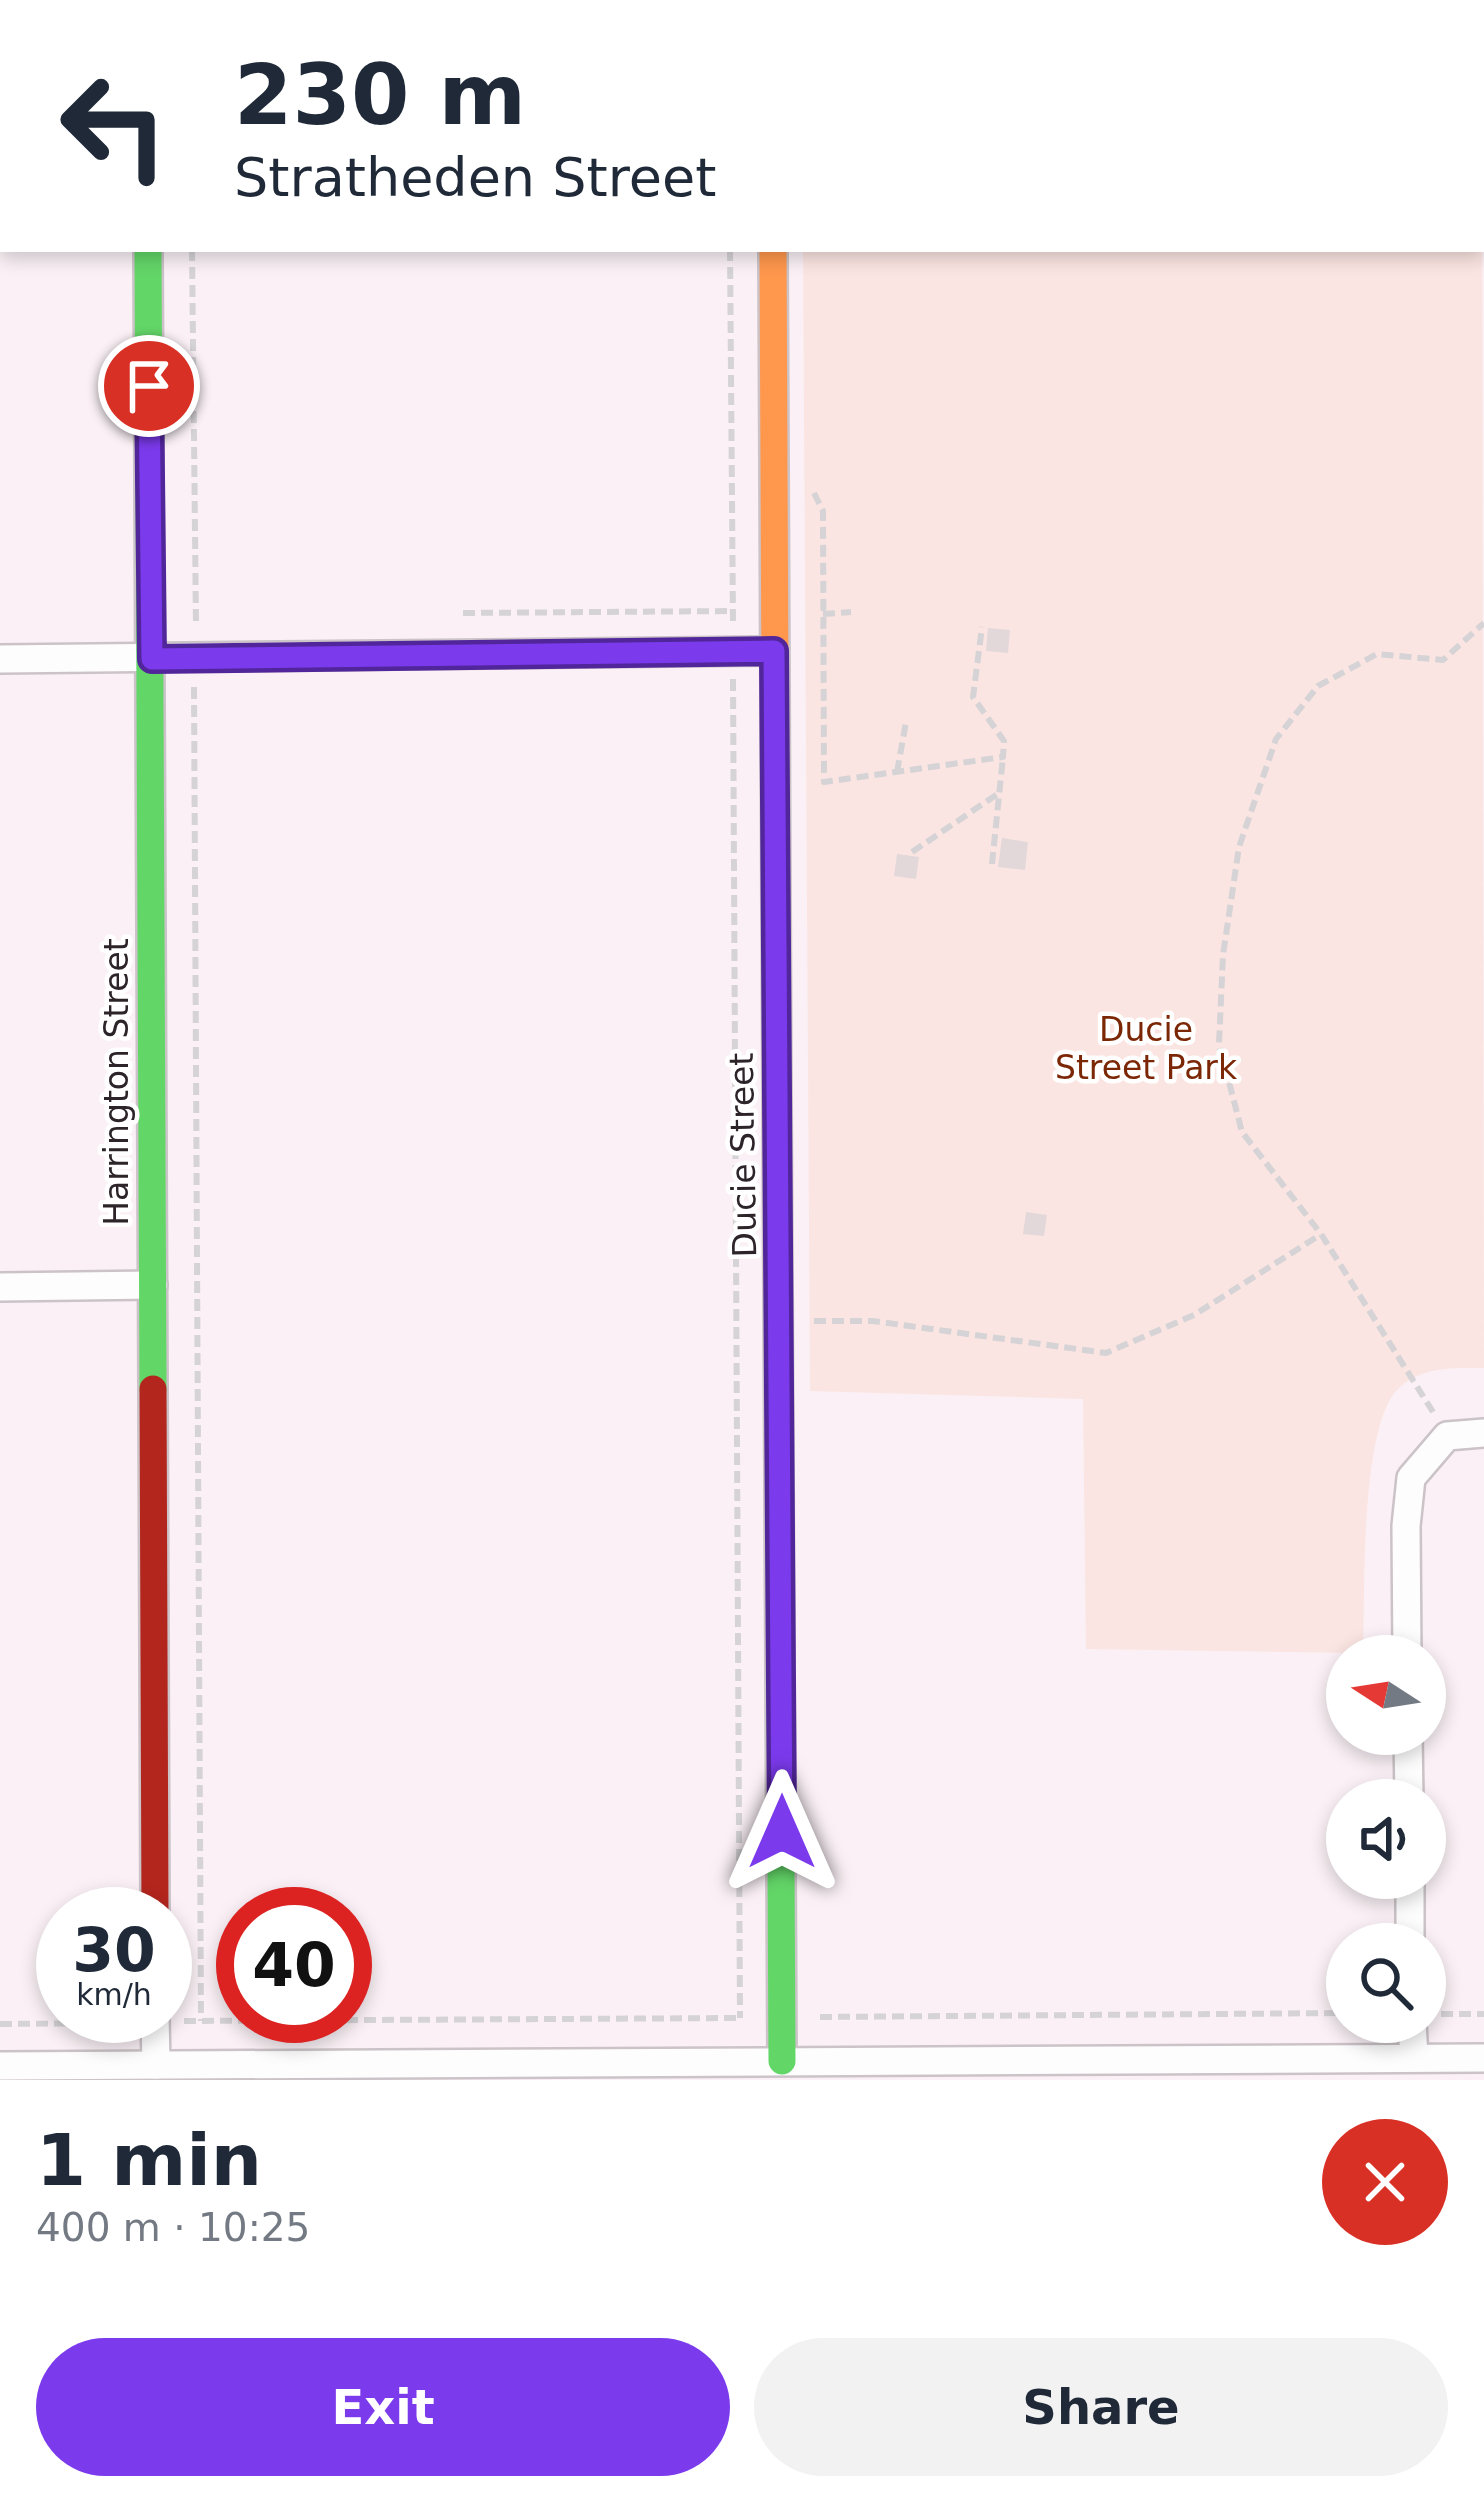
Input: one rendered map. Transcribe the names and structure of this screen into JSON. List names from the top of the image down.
{
  "streets": {
    "street": ["Harrington Street", "Ducie Street"]
  },
  "parks": ["Ducie Street Park"],
  "north": "left",
  "page": {
    "turn": ["230 m", "Stratheden Street"],
    "speed": "30 km/h",
    "limit": "40",
    "heading": ["1 min", "400 m · 10:25"],
    "buttons": ["Exit", "Share"]
  }
}
